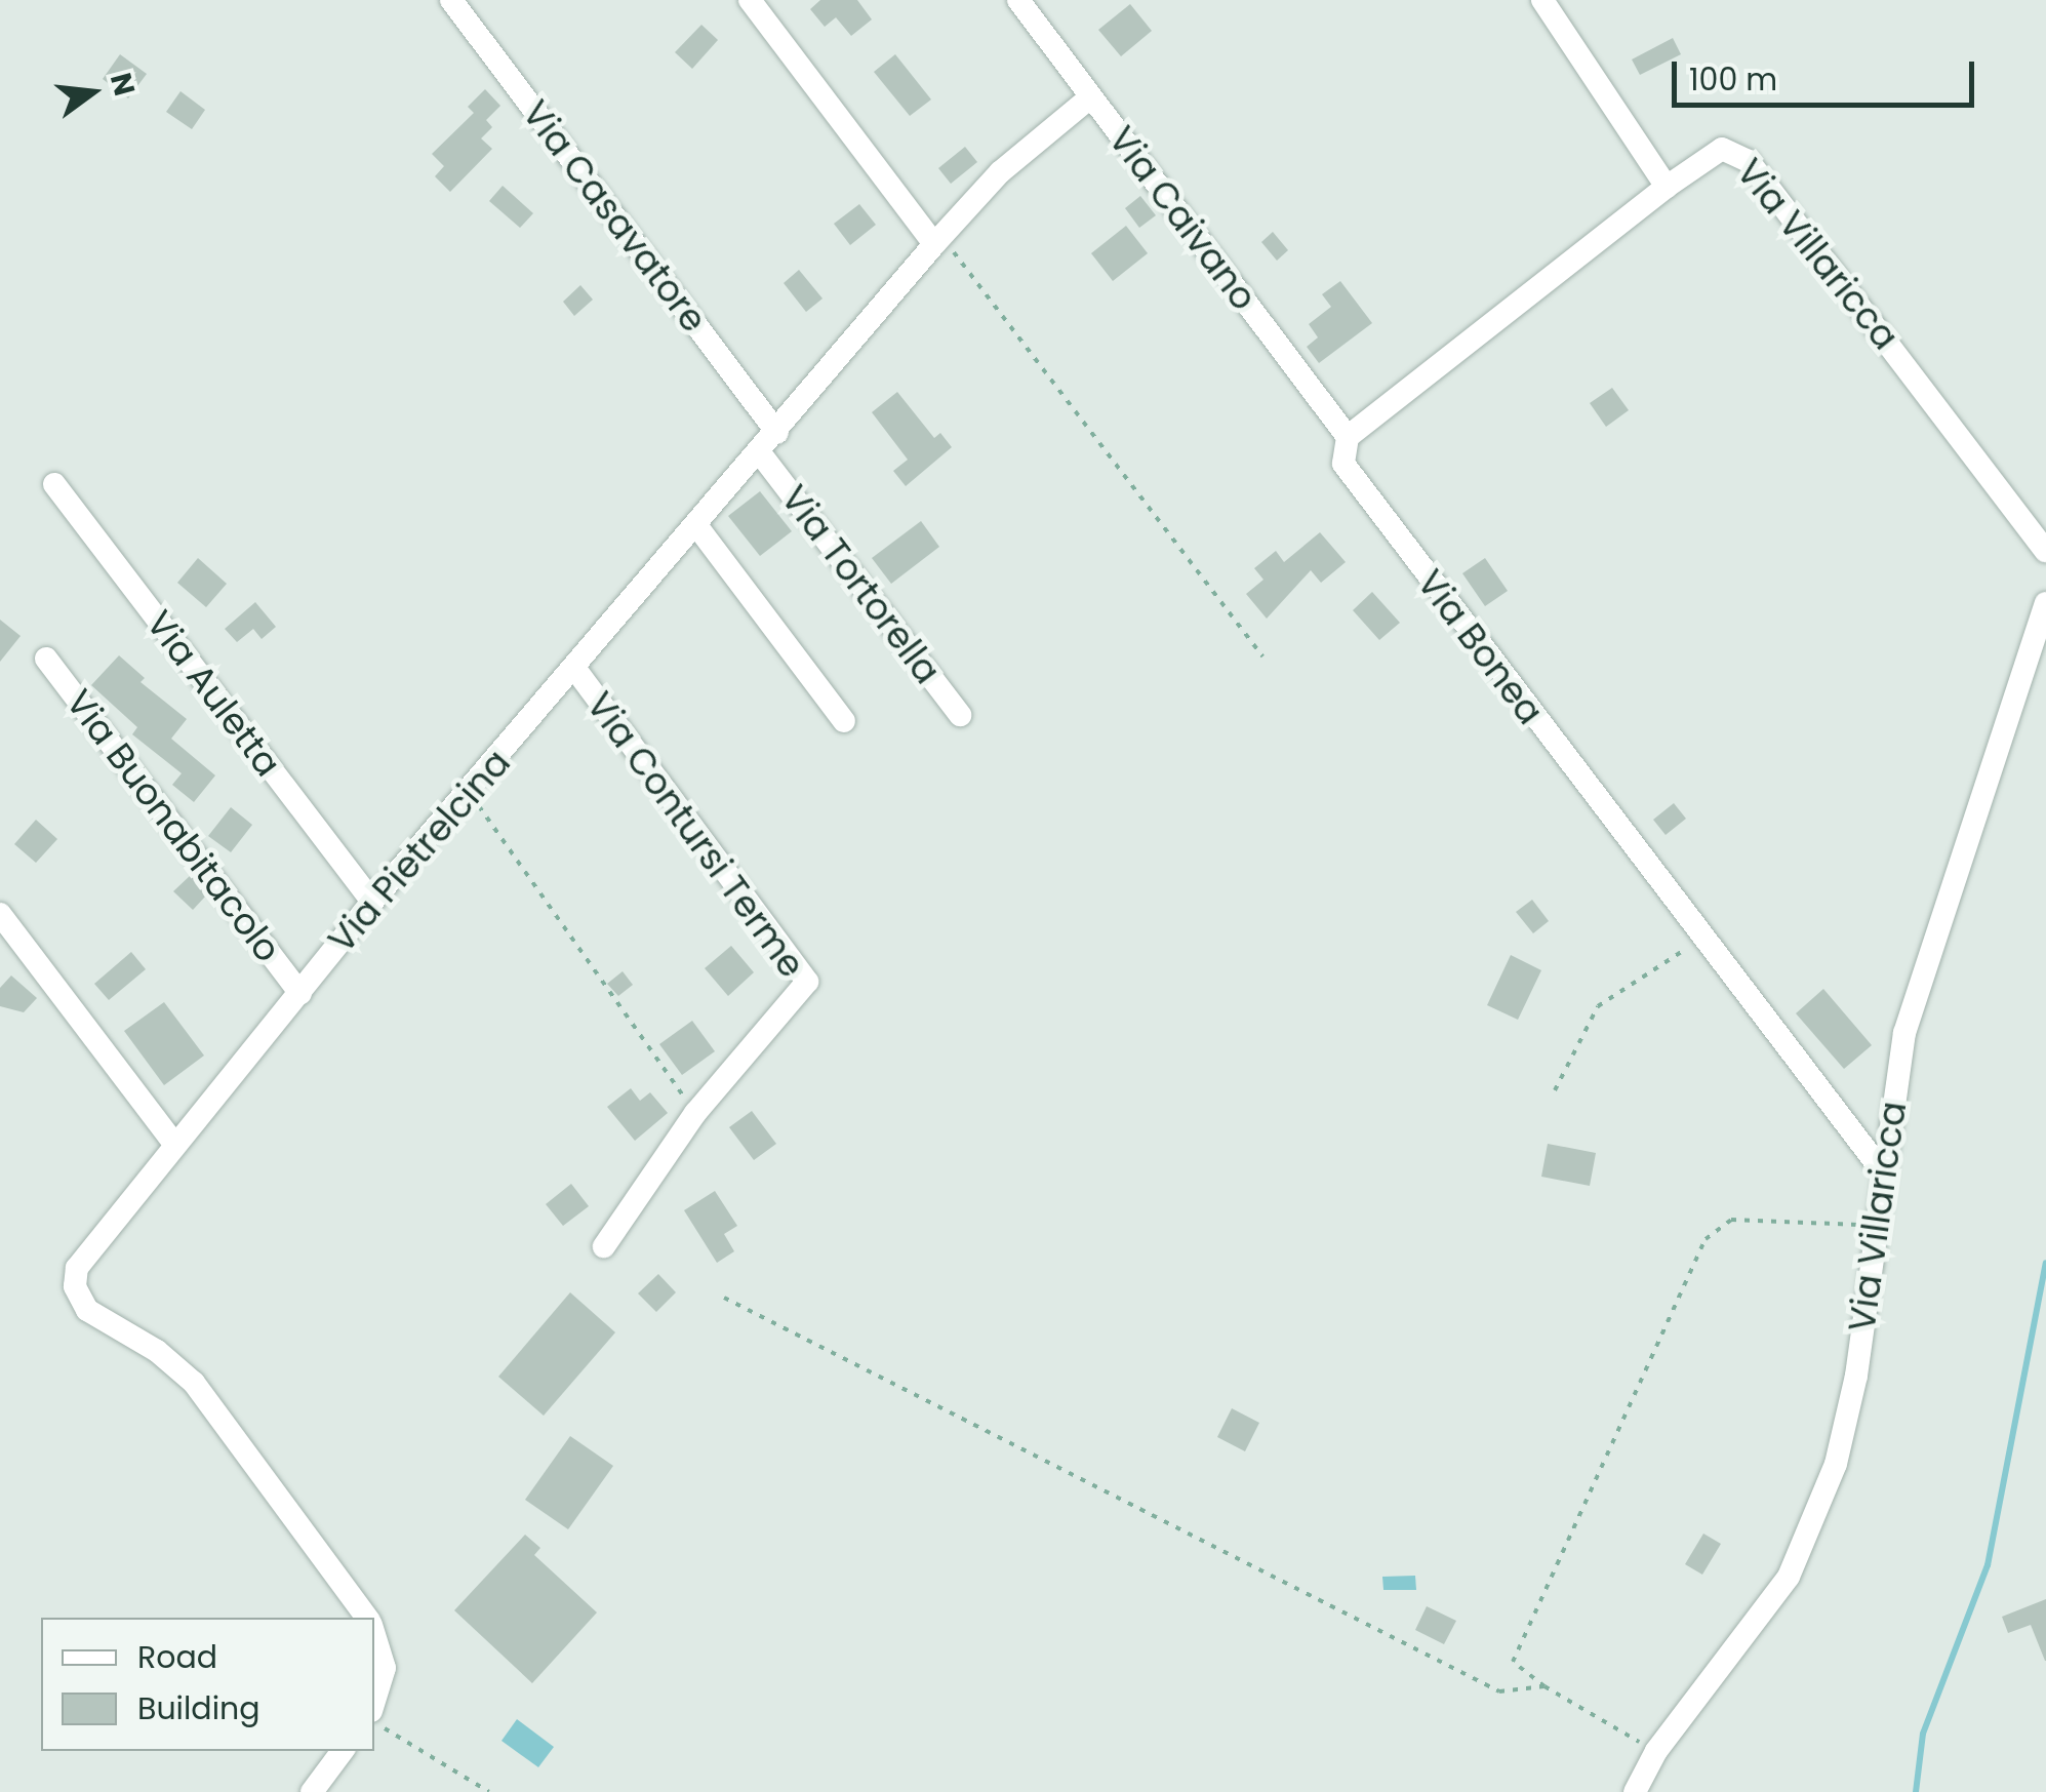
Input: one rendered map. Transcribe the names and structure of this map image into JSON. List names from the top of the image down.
{
  "streets": {
    "street": [
      "Via Casavatore",
      "Via Caivano",
      "Via Villaricca",
      "Via Tortorella",
      "Via Bonea",
      "Via Auletta",
      "Via Buonabitacolo",
      "Via Contursi Terme",
      "Via Pietrelcina"
    ]
  },
  "crossings": [
    ["Via Casavatore", "Via Pietrelcina"],
    ["Via Caivano", "Via Bonea"],
    ["Via Caivano", "Via Pietrelcina"],
    ["Via Villaricca", "Via Bonea"],
    ["Via Tortorella", "Via Pietrelcina"],
    ["Via Auletta", "Via Pietrelcina"],
    ["Via Buonabitacolo", "Via Pietrelcina"],
    ["Via Contursi Terme", "Via Pietrelcina"]
  ],
  "legend": ["Road", "Building"],
  "scale_bar": "100 m",
  "north": "right"
}
